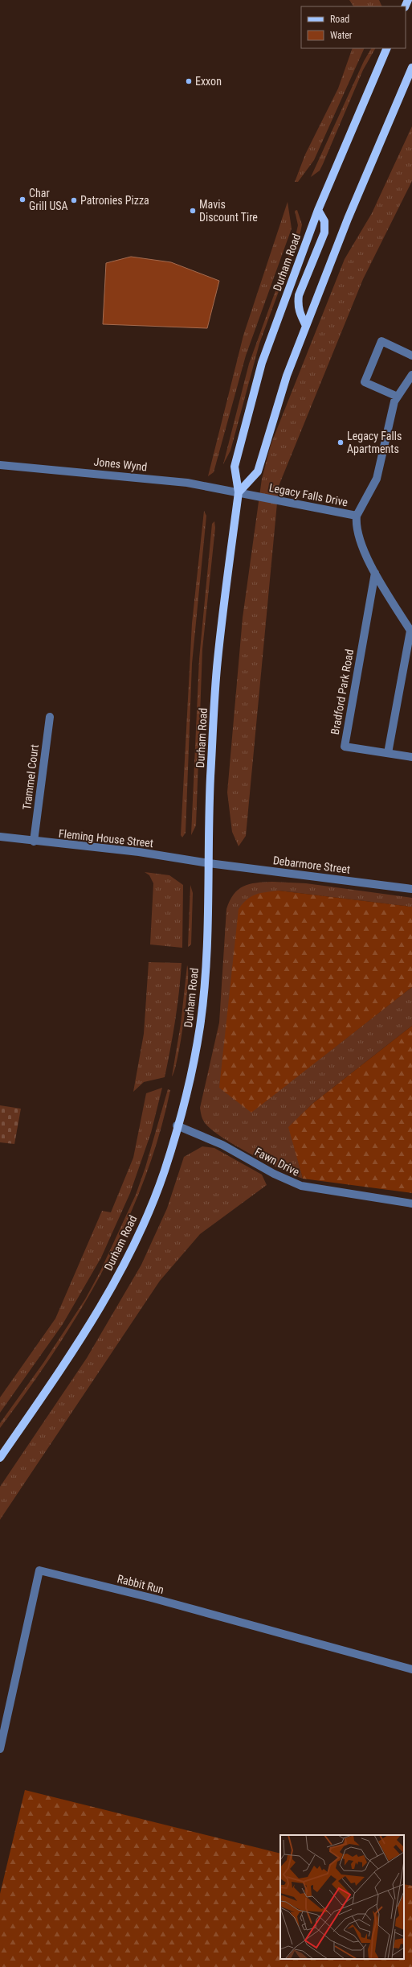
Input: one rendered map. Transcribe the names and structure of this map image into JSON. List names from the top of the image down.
{
  "streets": {
    "main road": ["Durham Road"],
    "street": [
      "Jones Wynd",
      "Legacy Falls Drive",
      "Bradford Park Road",
      "Trammel Court",
      "Fleming House Street",
      "Debarmore Street",
      "Fawn Drive",
      "Rabbit Run"
    ]
  },
  "crossings": [
    ["Durham Road", "Jones Wynd"],
    ["Durham Road", "Legacy Falls Drive"],
    ["Durham Road", "Fleming House Street"],
    ["Durham Road", "Debarmore Street"],
    ["Durham Road", "Fawn Drive"],
    ["Jones Wynd", "Legacy Falls Drive"],
    ["Trammel Court", "Fleming House Street"],
    ["Fleming House Street", "Debarmore Street"]
  ],
  "places": [
    "Exxon",
    "Char Grill USA",
    "Patronies Pizza",
    "Mavis Discount Tire",
    "Legacy Falls Apartments"
  ],
  "legend": ["Road", "Water"]
}
